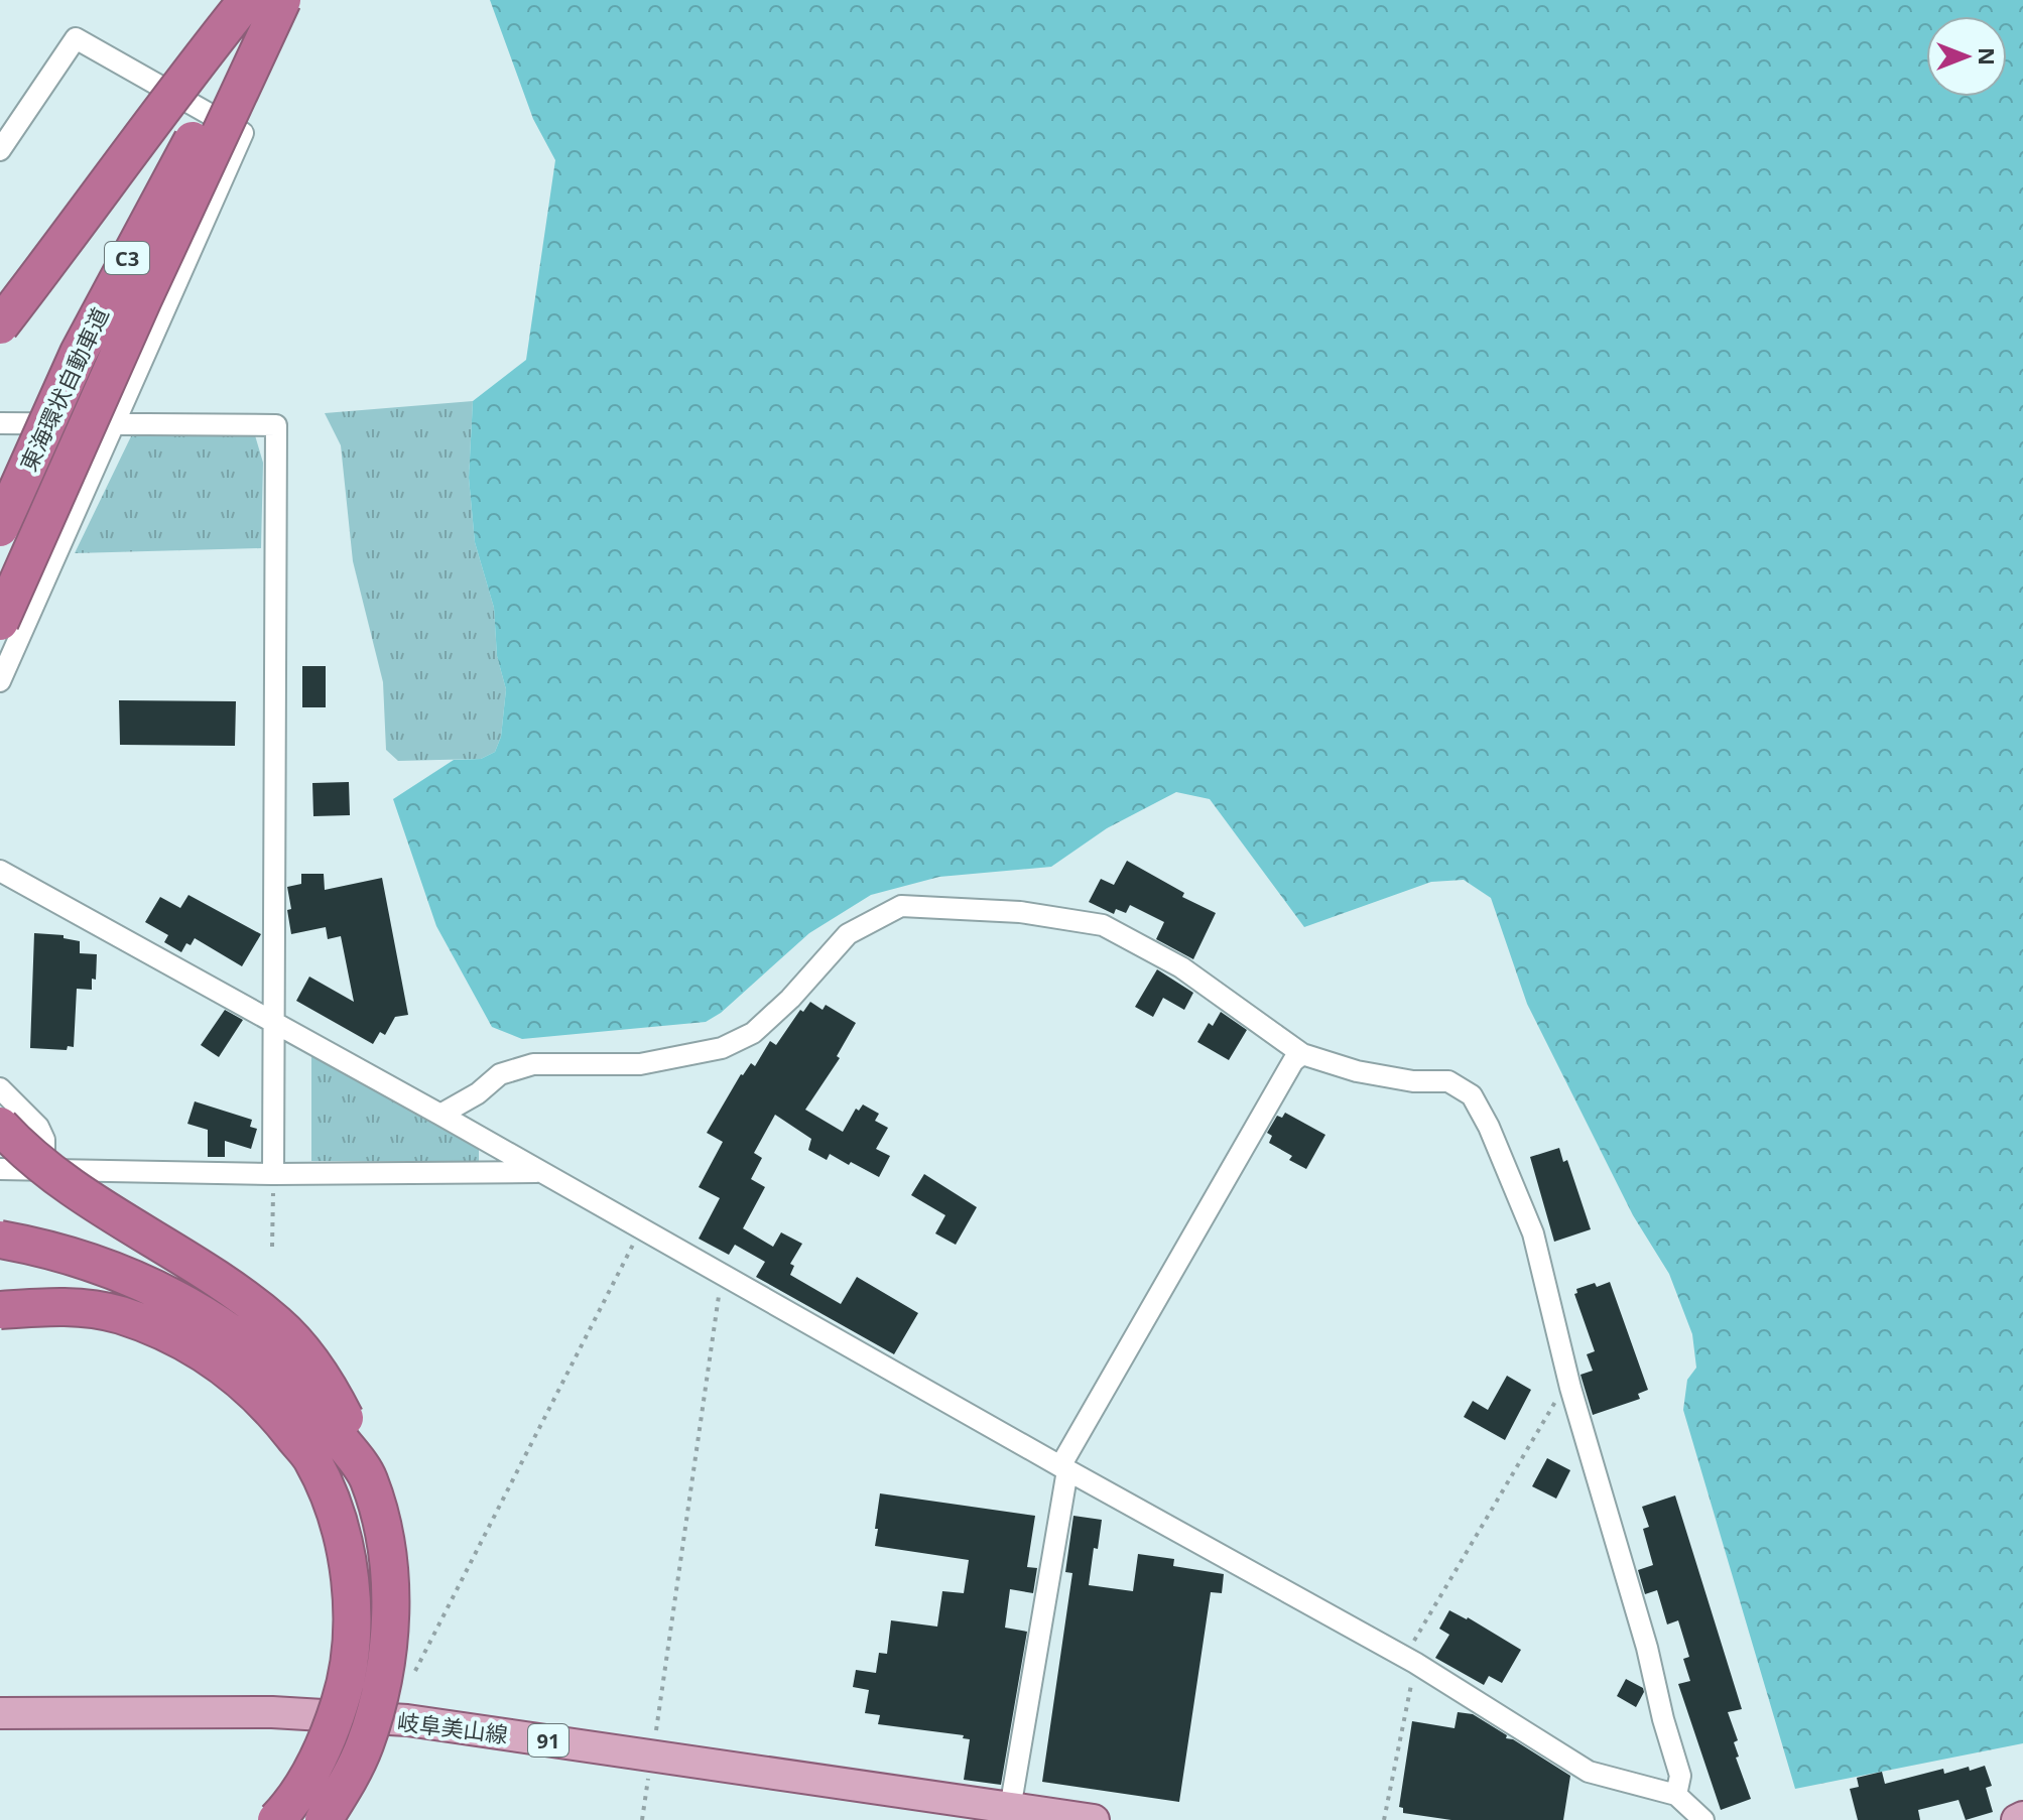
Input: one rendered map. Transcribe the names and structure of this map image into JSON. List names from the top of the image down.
{
  "streets": {
    "highway": ["C3", "東海環状自動車道"],
    "main road": ["岐阜美山線", "91"]
  },
  "north": "right"
}
